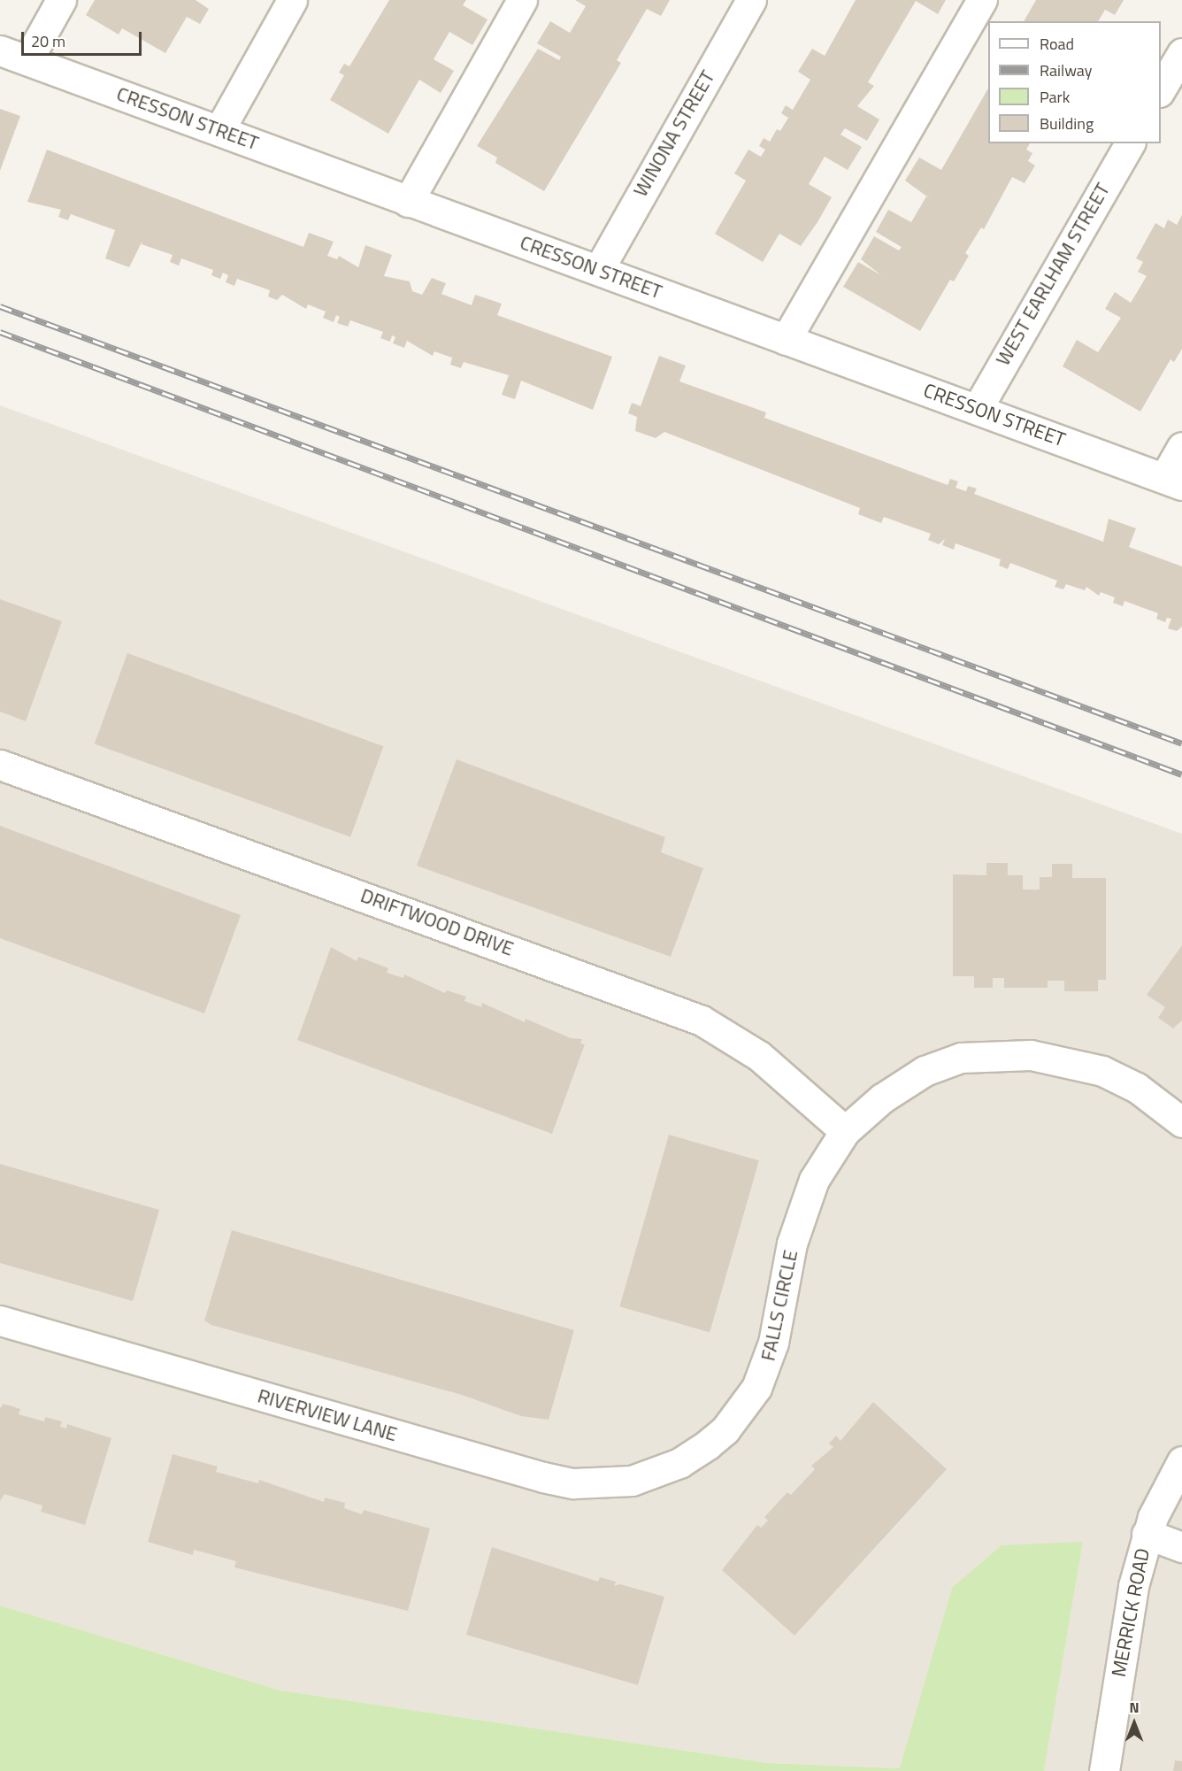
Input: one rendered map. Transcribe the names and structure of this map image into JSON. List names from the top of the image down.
{
  "streets": {
    "street": [
      "CRESSON STREET",
      "WINONA STREET",
      "WEST EARLHAM STREET",
      "DRIFTWOOD DRIVE",
      "FALLS CIRCLE",
      "RIVERVIEW LANE",
      "MERRICK ROAD"
    ]
  },
  "crossings": [
    ["CRESSON STREET", "WINONA STREET"],
    ["CRESSON STREET", "WEST EARLHAM STREET"],
    ["DRIFTWOOD DRIVE", "FALLS CIRCLE"],
    ["FALLS CIRCLE", "RIVERVIEW LANE"]
  ],
  "legend": [
    "Road",
    "Railway",
    "Park",
    "Building"
  ],
  "scale_bar": "20 m",
  "north": "top"
}
